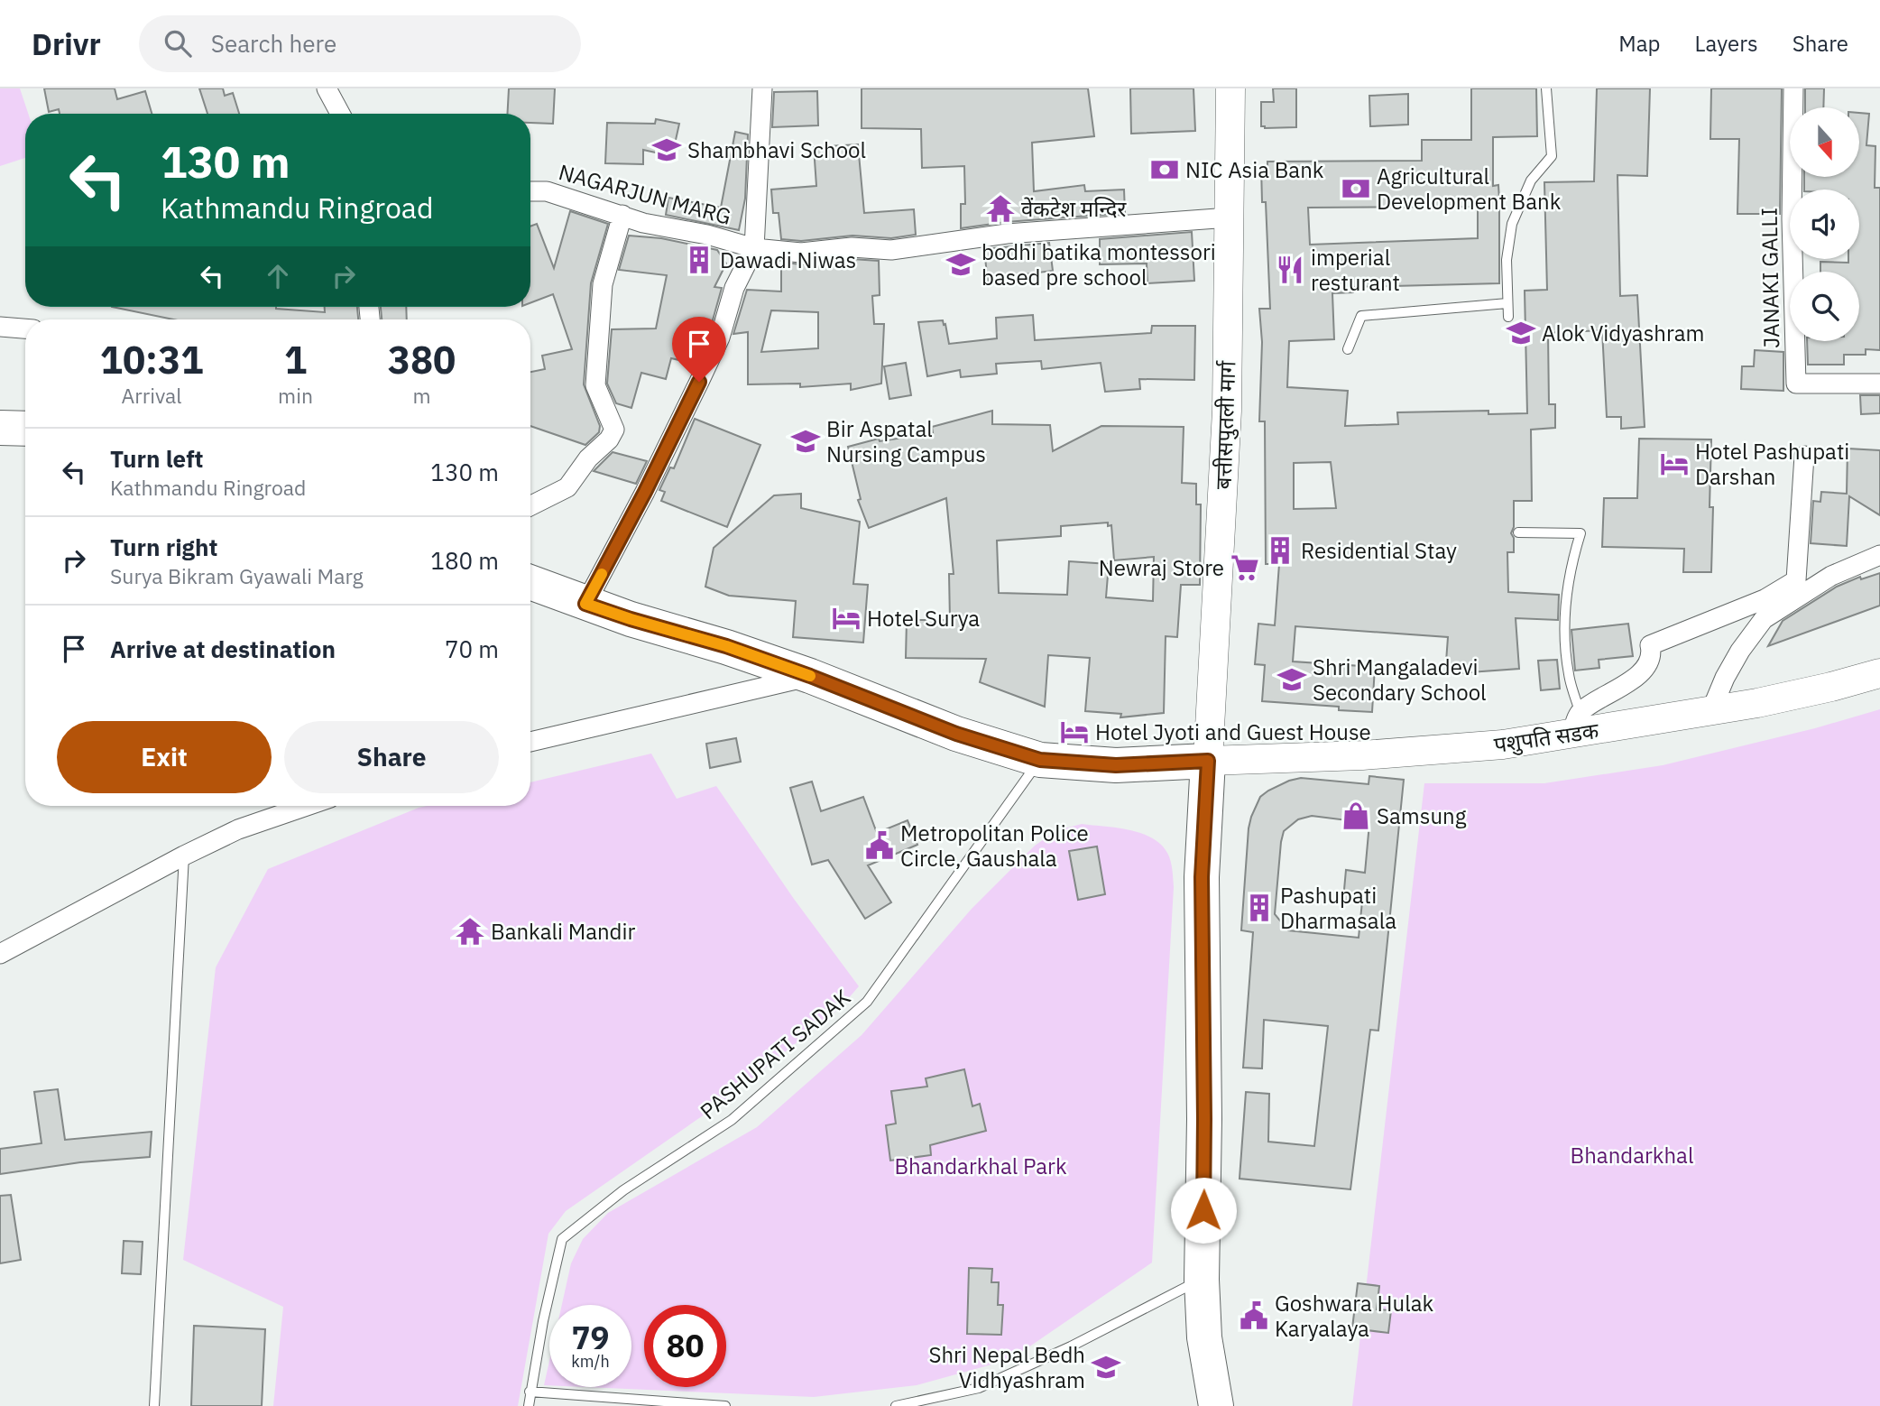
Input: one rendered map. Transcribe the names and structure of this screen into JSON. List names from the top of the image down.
{
  "streets": {
    "main road": ["बत्तीसपुतली मार्ग", "पशुपति सडक"],
    "street": ["NAGARJUN MARG", "JANAKI GALLI"],
    "lane": ["PASHUPATI SADAK"]
  },
  "crossings": [
    ["NAGARJUN MARG", "बत्तीसपुतली मार्ग"],
    ["बत्तीसपुतली मार्ग", "पशुपति सडक"]
  ],
  "parks": ["Bhandarkhal", "Bhandarkhal Park"],
  "places": {
    "school or university": [
      "Shambhavi School",
      "bodhi batika montessori based pre school",
      "Alok Vidyashram",
      "Bir Aspatal Nursing Campus",
      "Shri Mangaladevi Secondary School",
      "Shri Nepal Bedh Vidhyashram"
    ],
    "bank": ["NIC Asia Bank", "Agricultural Development Bank"],
    "temple": ["वेंकटेश मन्दिर", "Bankali Mandir"],
    "building": ["Dawadi Niwas", "Residential Stay", "Pashupati Dharmasala"],
    "restaurant": ["imperial resturant"],
    "hotel": ["Hotel Pashupati Darshan", "Hotel Surya", "Hotel Jyoti and Guest House"],
    "supermarket": ["Newraj Store"],
    "shop": ["Samsung"],
    "public building": ["Metropolitan Police Circle, Gaushala", "Goshwara Hulak Karyalaya"]
  },
  "north": "bottom",
  "page": {
    "header": "Drivr",
    "search": "Search here",
    "nav": ["Map", "Layers", "Share"],
    "turn": ["130 m", "Kathmandu Ringroad"],
    "eta": [
      "10:31",
      "Arrival",
      "1",
      "min",
      "380",
      "m"
    ],
    "list": [
      {
        "name": "Turn left",
        "note": "Kathmandu Ringroad",
        "value": "130 m"
      },
      {
        "name": "Turn right",
        "note": "Surya Bikram Gyawali Marg",
        "value": "180 m"
      },
      {
        "name": "Arrive at destination",
        "value": "70 m"
      }
    ],
    "buttons": ["Exit", "Share"],
    "speed": "79 km/h",
    "limit": "80"
  }
}
